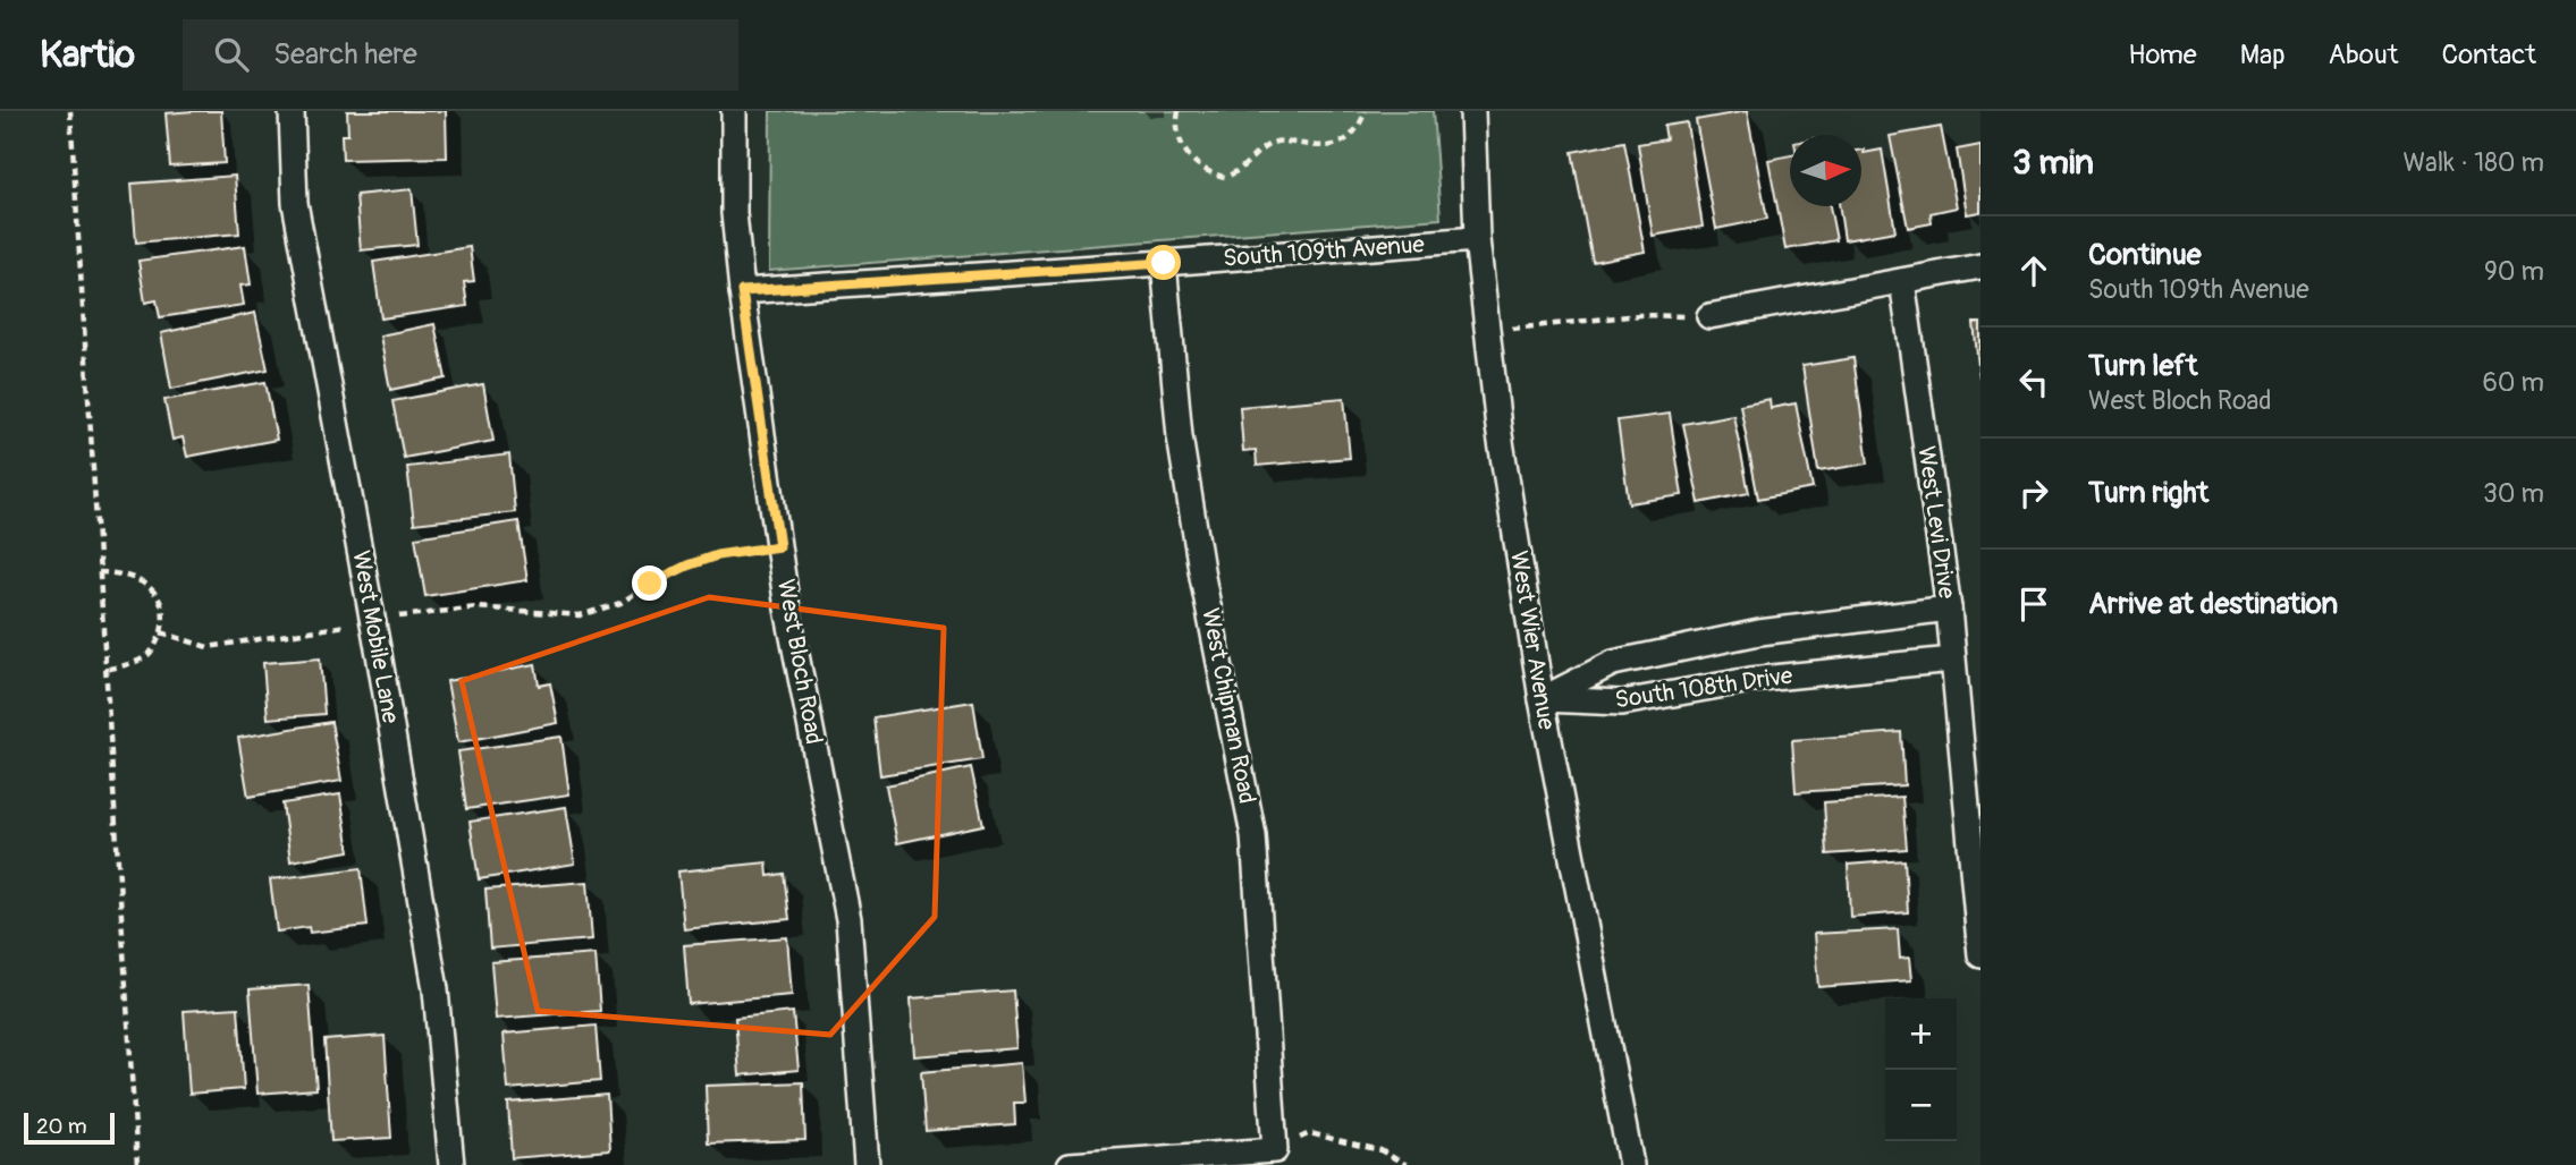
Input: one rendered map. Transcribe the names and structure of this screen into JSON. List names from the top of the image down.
{
  "streets": {
    "street": [
      "South 109th Avenue",
      "West Levi Drive",
      "West Mobile Lane",
      "West Wier Avenue",
      "West Bloch Road",
      "South 108th Drive",
      "West Chipman Road"
    ]
  },
  "crossings": [
    ["South 109th Avenue", "West Wier Avenue"],
    ["South 109th Avenue", "West Bloch Road"],
    ["South 109th Avenue", "West Chipman Road"],
    ["West Levi Drive", "South 108th Drive"],
    ["West Wier Avenue", "South 108th Drive"]
  ],
  "scale_bar": "20 m",
  "north": "right",
  "page": {
    "header": "Kartio",
    "search": "Search here",
    "nav": [
      "Home",
      "Map",
      "About",
      "Contact"
    ],
    "heading": ["3 min", "Walk · 180 m"],
    "list": [
      ["Continue", "South 109th Avenue", "90 m"],
      ["Turn left", "West Bloch Road", "60 m"],
      ["Turn right", "30 m"],
      "Arrive at destination"
    ],
    "map_buttons": ["+", "−"],
    "scale": "20 m"
  }
}
